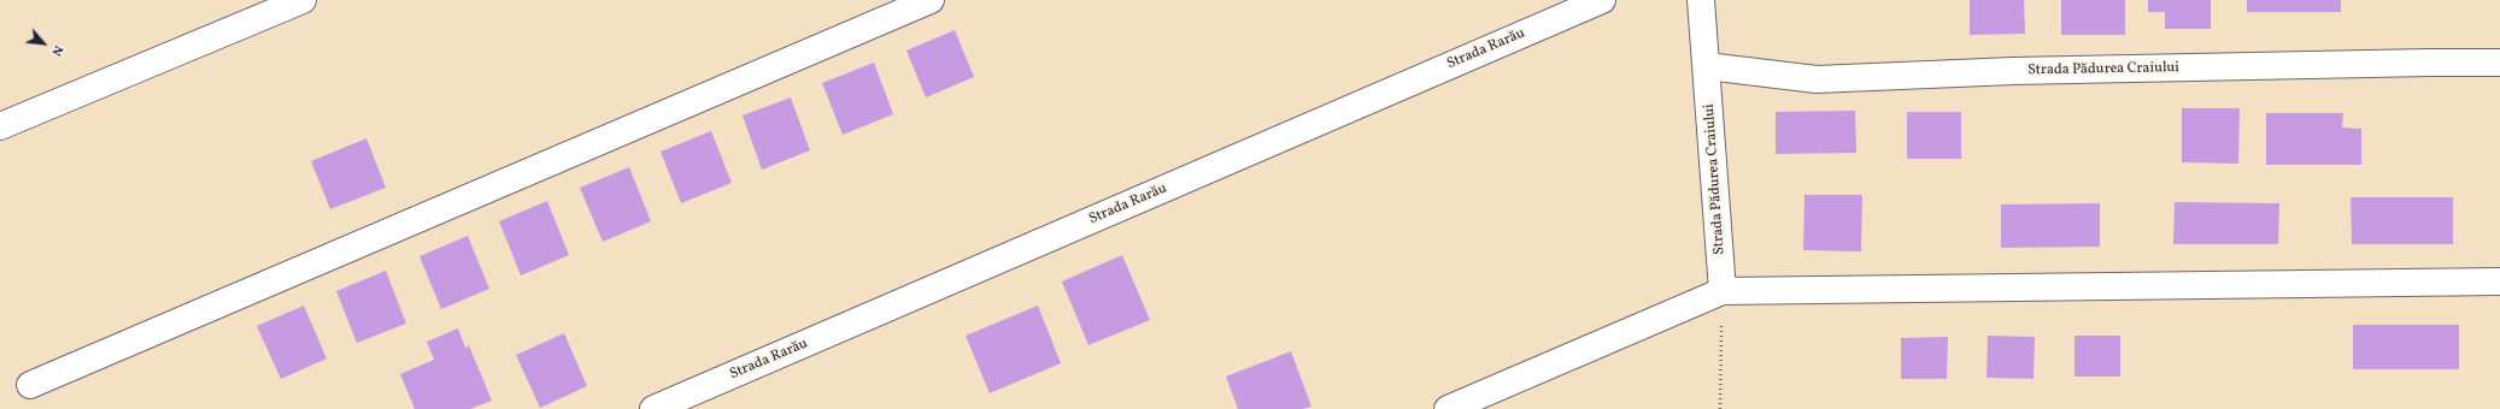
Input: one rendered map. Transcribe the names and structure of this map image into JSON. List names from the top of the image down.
{
  "streets": {
    "street": ["Strada Rarău", "Strada Pădurea Craiului"]
  },
  "north": "bottom right"
}
